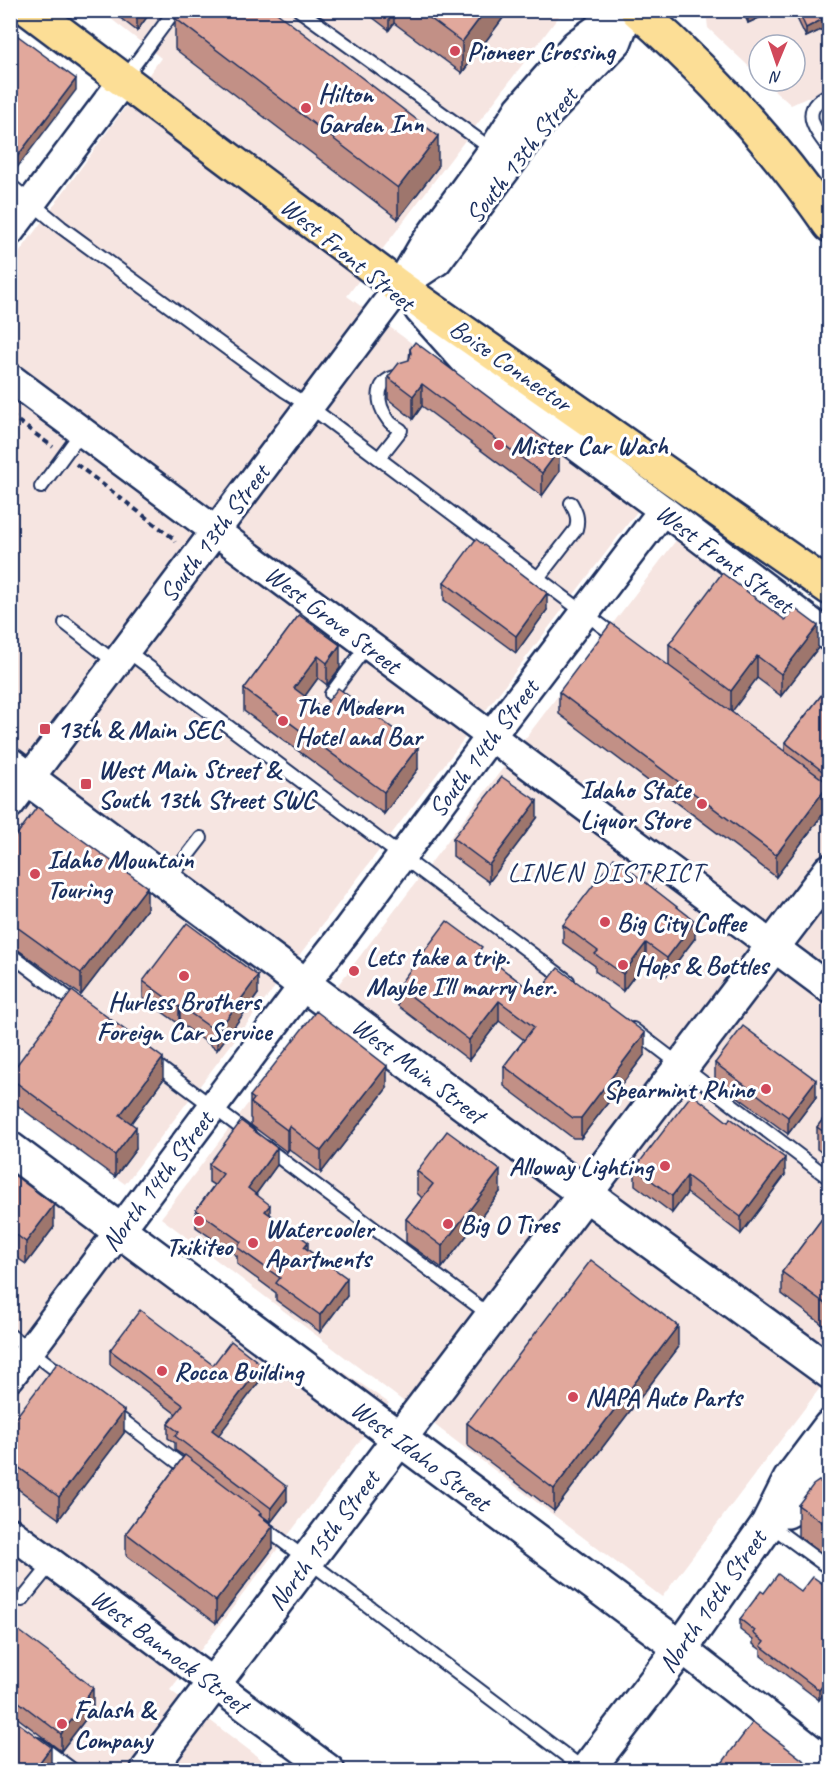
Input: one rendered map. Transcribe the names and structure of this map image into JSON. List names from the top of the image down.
{
  "streets": {
    "main road": [
      "West Front Street",
      "Boise Connector",
      "West Main Street",
      "West Idaho Street",
      "North 15th Street",
      "North 16th Street"
    ],
    "street": [
      "South 13th Street",
      "West Grove Street",
      "South 14th Street",
      "North 14th Street",
      "West Bannock Street"
    ]
  },
  "crossings": [
    ["South 13th Street", "West Front Street"],
    ["South 13th Street", "Boise Connector"],
    ["South 13th Street", "West Grove Street"],
    ["South 13th Street", "West Main Street"],
    ["West Front Street", "Boise Connector"],
    ["West Front Street", "South 14th Street"],
    ["West Grove Street", "South 14th Street"],
    ["West Grove Street", "North 15th Street"],
    ["South 14th Street", "West Main Street"],
    ["South 14th Street", "North 14th Street"],
    ["West Main Street", "North 14th Street"],
    ["West Main Street", "North 15th Street"],
    ["North 14th Street", "West Idaho Street"],
    ["West Idaho Street", "North 15th Street"],
    ["West Idaho Street", "North 16th Street"],
    ["North 15th Street", "West Bannock Street"]
  ],
  "districts": ["LINEN DISTRICT"],
  "places": {
    "other": [
      "Pioneer Crossing",
      "Hilton Garden Inn",
      "Mister Car Wash",
      "The Modern Hotel and Bar",
      "Idaho State Liquor Store",
      "Idaho Mountain Touring",
      "Big City Coffee",
      "Hops & Bottles",
      "Lets take a trip. Maybe I'll marry her.",
      "Hurless Brothers Foreign Car Service",
      "Spearmint Rhino",
      "Alloway Lighting",
      "Txikiteo",
      "Big O Tires",
      "Watercooler Apartments",
      "Rocca Building",
      "NAPA Auto Parts",
      "Falash & Company"
    ],
    "transit": ["13th & Main SEC", "West Main Street & South 13th Street SWC"]
  },
  "north": "bottom"
}
